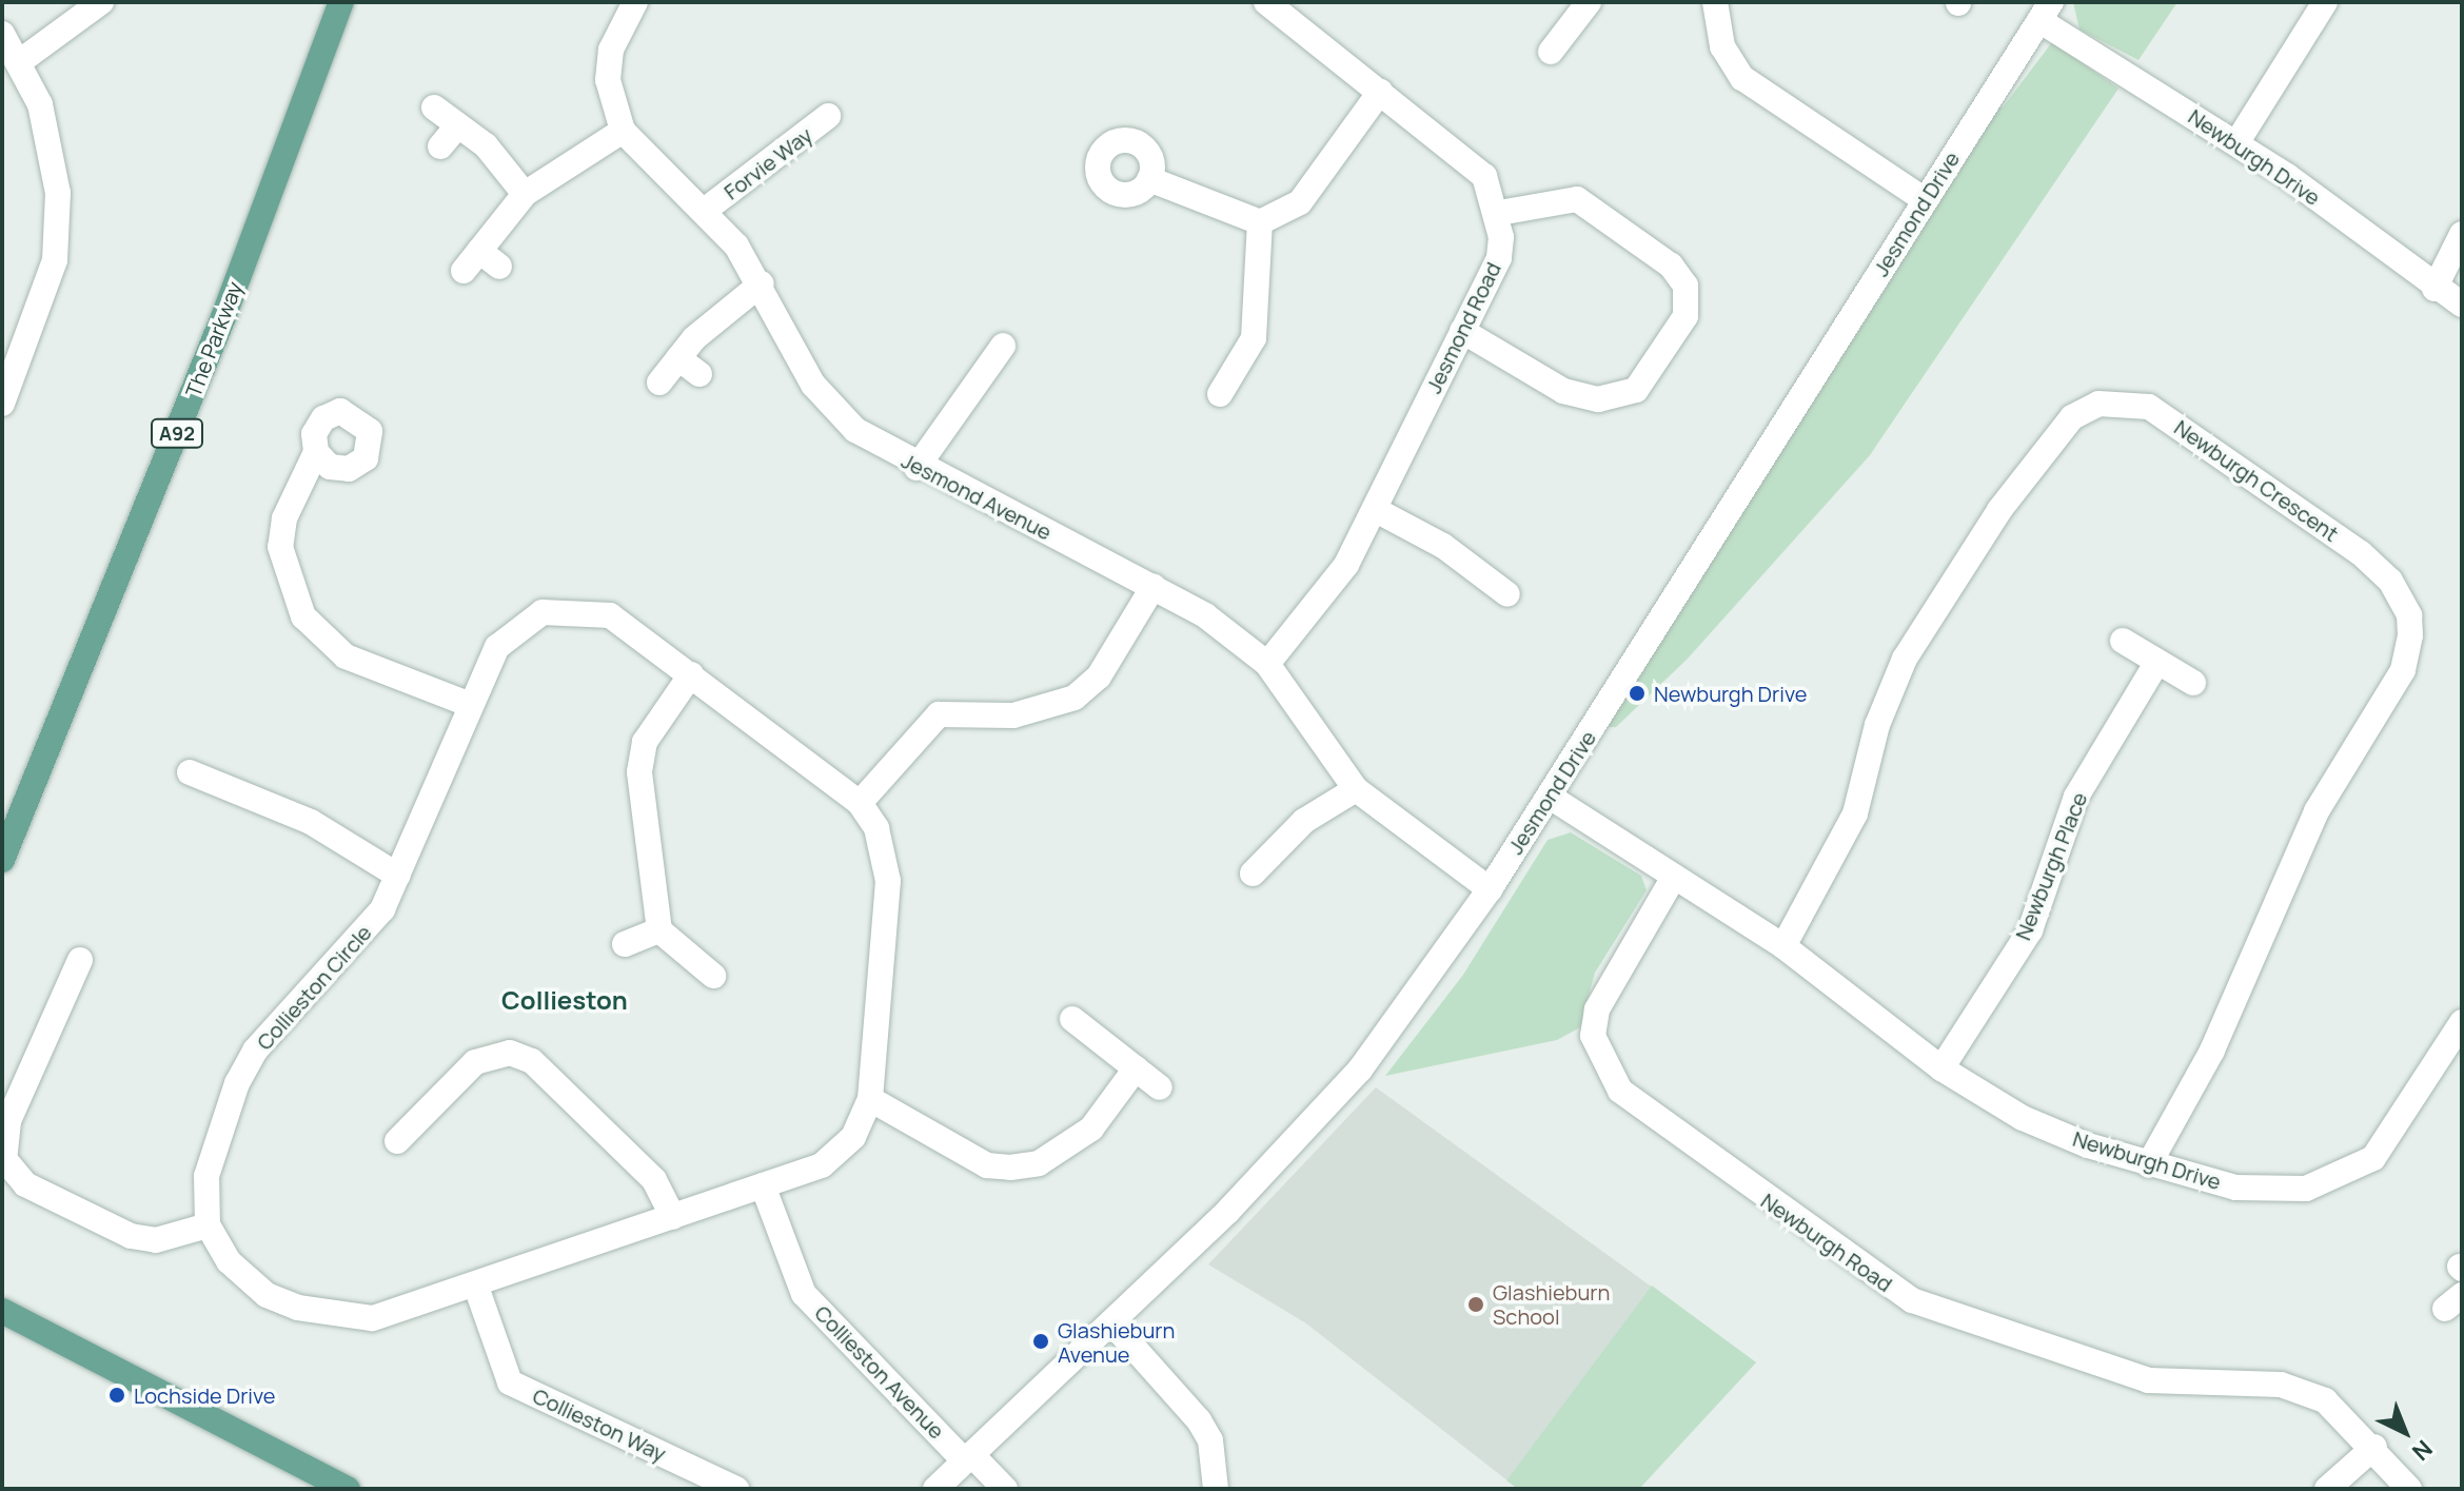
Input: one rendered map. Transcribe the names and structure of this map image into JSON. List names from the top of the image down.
{
  "streets": {
    "main road": ["The Parkway", "A92"],
    "street": [
      "Newburgh Drive",
      "Forvie Way",
      "Jesmond Drive",
      "Jesmond Road",
      "Newburgh Crescent",
      "Jesmond Avenue",
      "Newburgh Place",
      "Collieston Circle",
      "Newburgh Road",
      "Collieston Avenue",
      "Collieston Way"
    ]
  },
  "crossings": [
    ["Newburgh Drive", "Jesmond Drive"],
    ["Newburgh Drive", "Newburgh Crescent"],
    ["Newburgh Drive", "Newburgh Place"],
    ["Newburgh Drive", "Newburgh Road"],
    ["Forvie Way", "Jesmond Avenue"],
    ["Jesmond Drive", "Jesmond Avenue"],
    ["Jesmond Drive", "Collieston Avenue"],
    ["Jesmond Road", "Jesmond Avenue"],
    ["Collieston Circle", "Collieston Avenue"],
    ["Collieston Circle", "Collieston Way"]
  ],
  "districts": ["Collieston"],
  "places": [
    "Newburgh Drive",
    "Glashieburn School",
    "Glashieburn Avenue",
    "Lochside Drive"
  ],
  "north": "bottom right"
}
